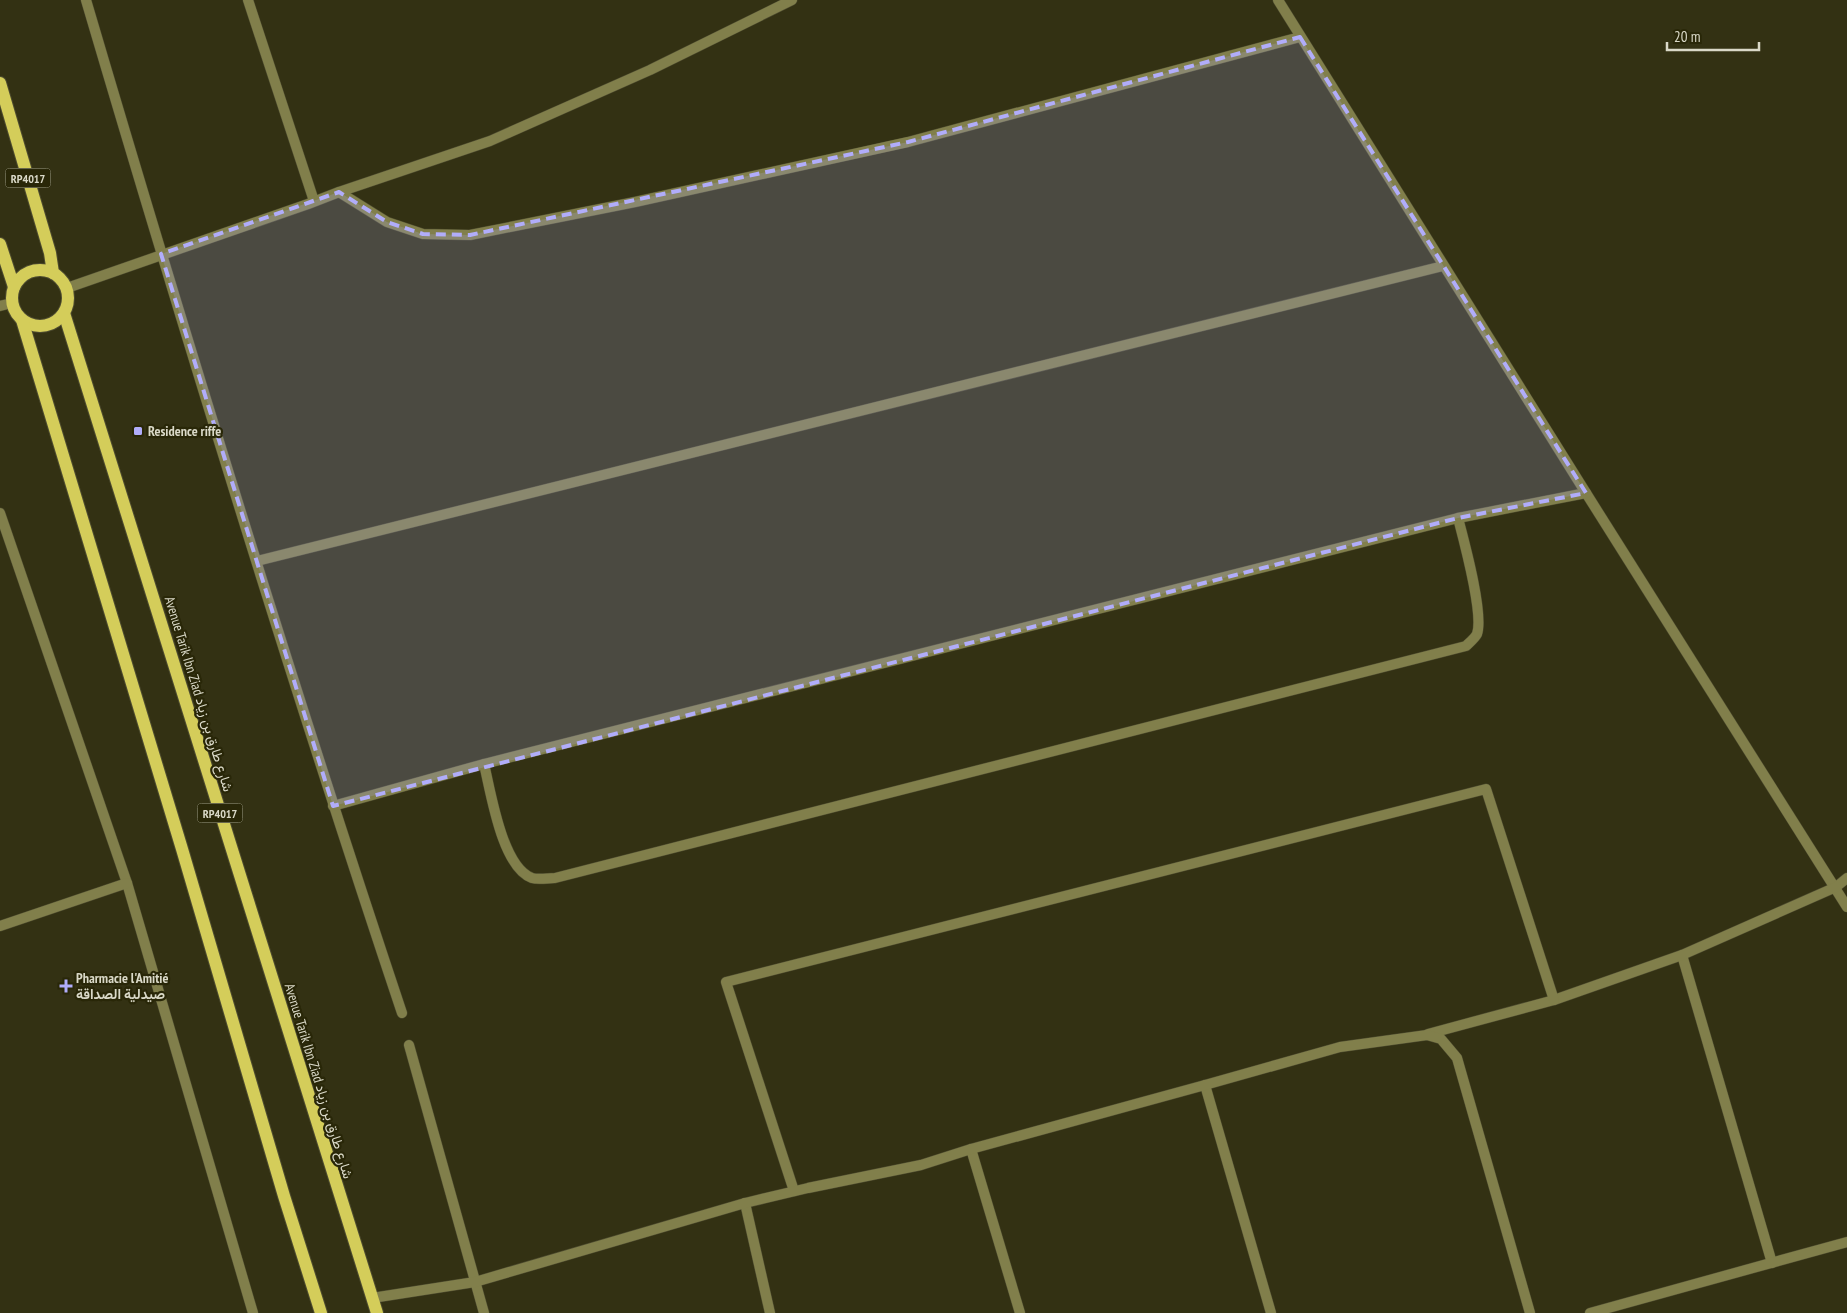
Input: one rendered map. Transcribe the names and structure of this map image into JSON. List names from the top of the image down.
{
  "streets": {
    "main road": ["RP4017", "Avenue Tarik Ibn Ziad شارع طارق بن زياد"]
  },
  "crossings": [
    ["RP4017", "Avenue Tarik Ibn Ziad شارع طارق بن زياد"]
  ],
  "places": {
    "transit": ["Residence riffe"],
    "health": ["Pharmacie l'Amitié صيدلية الصداقة"]
  },
  "scale_bar": "20 m"
}
